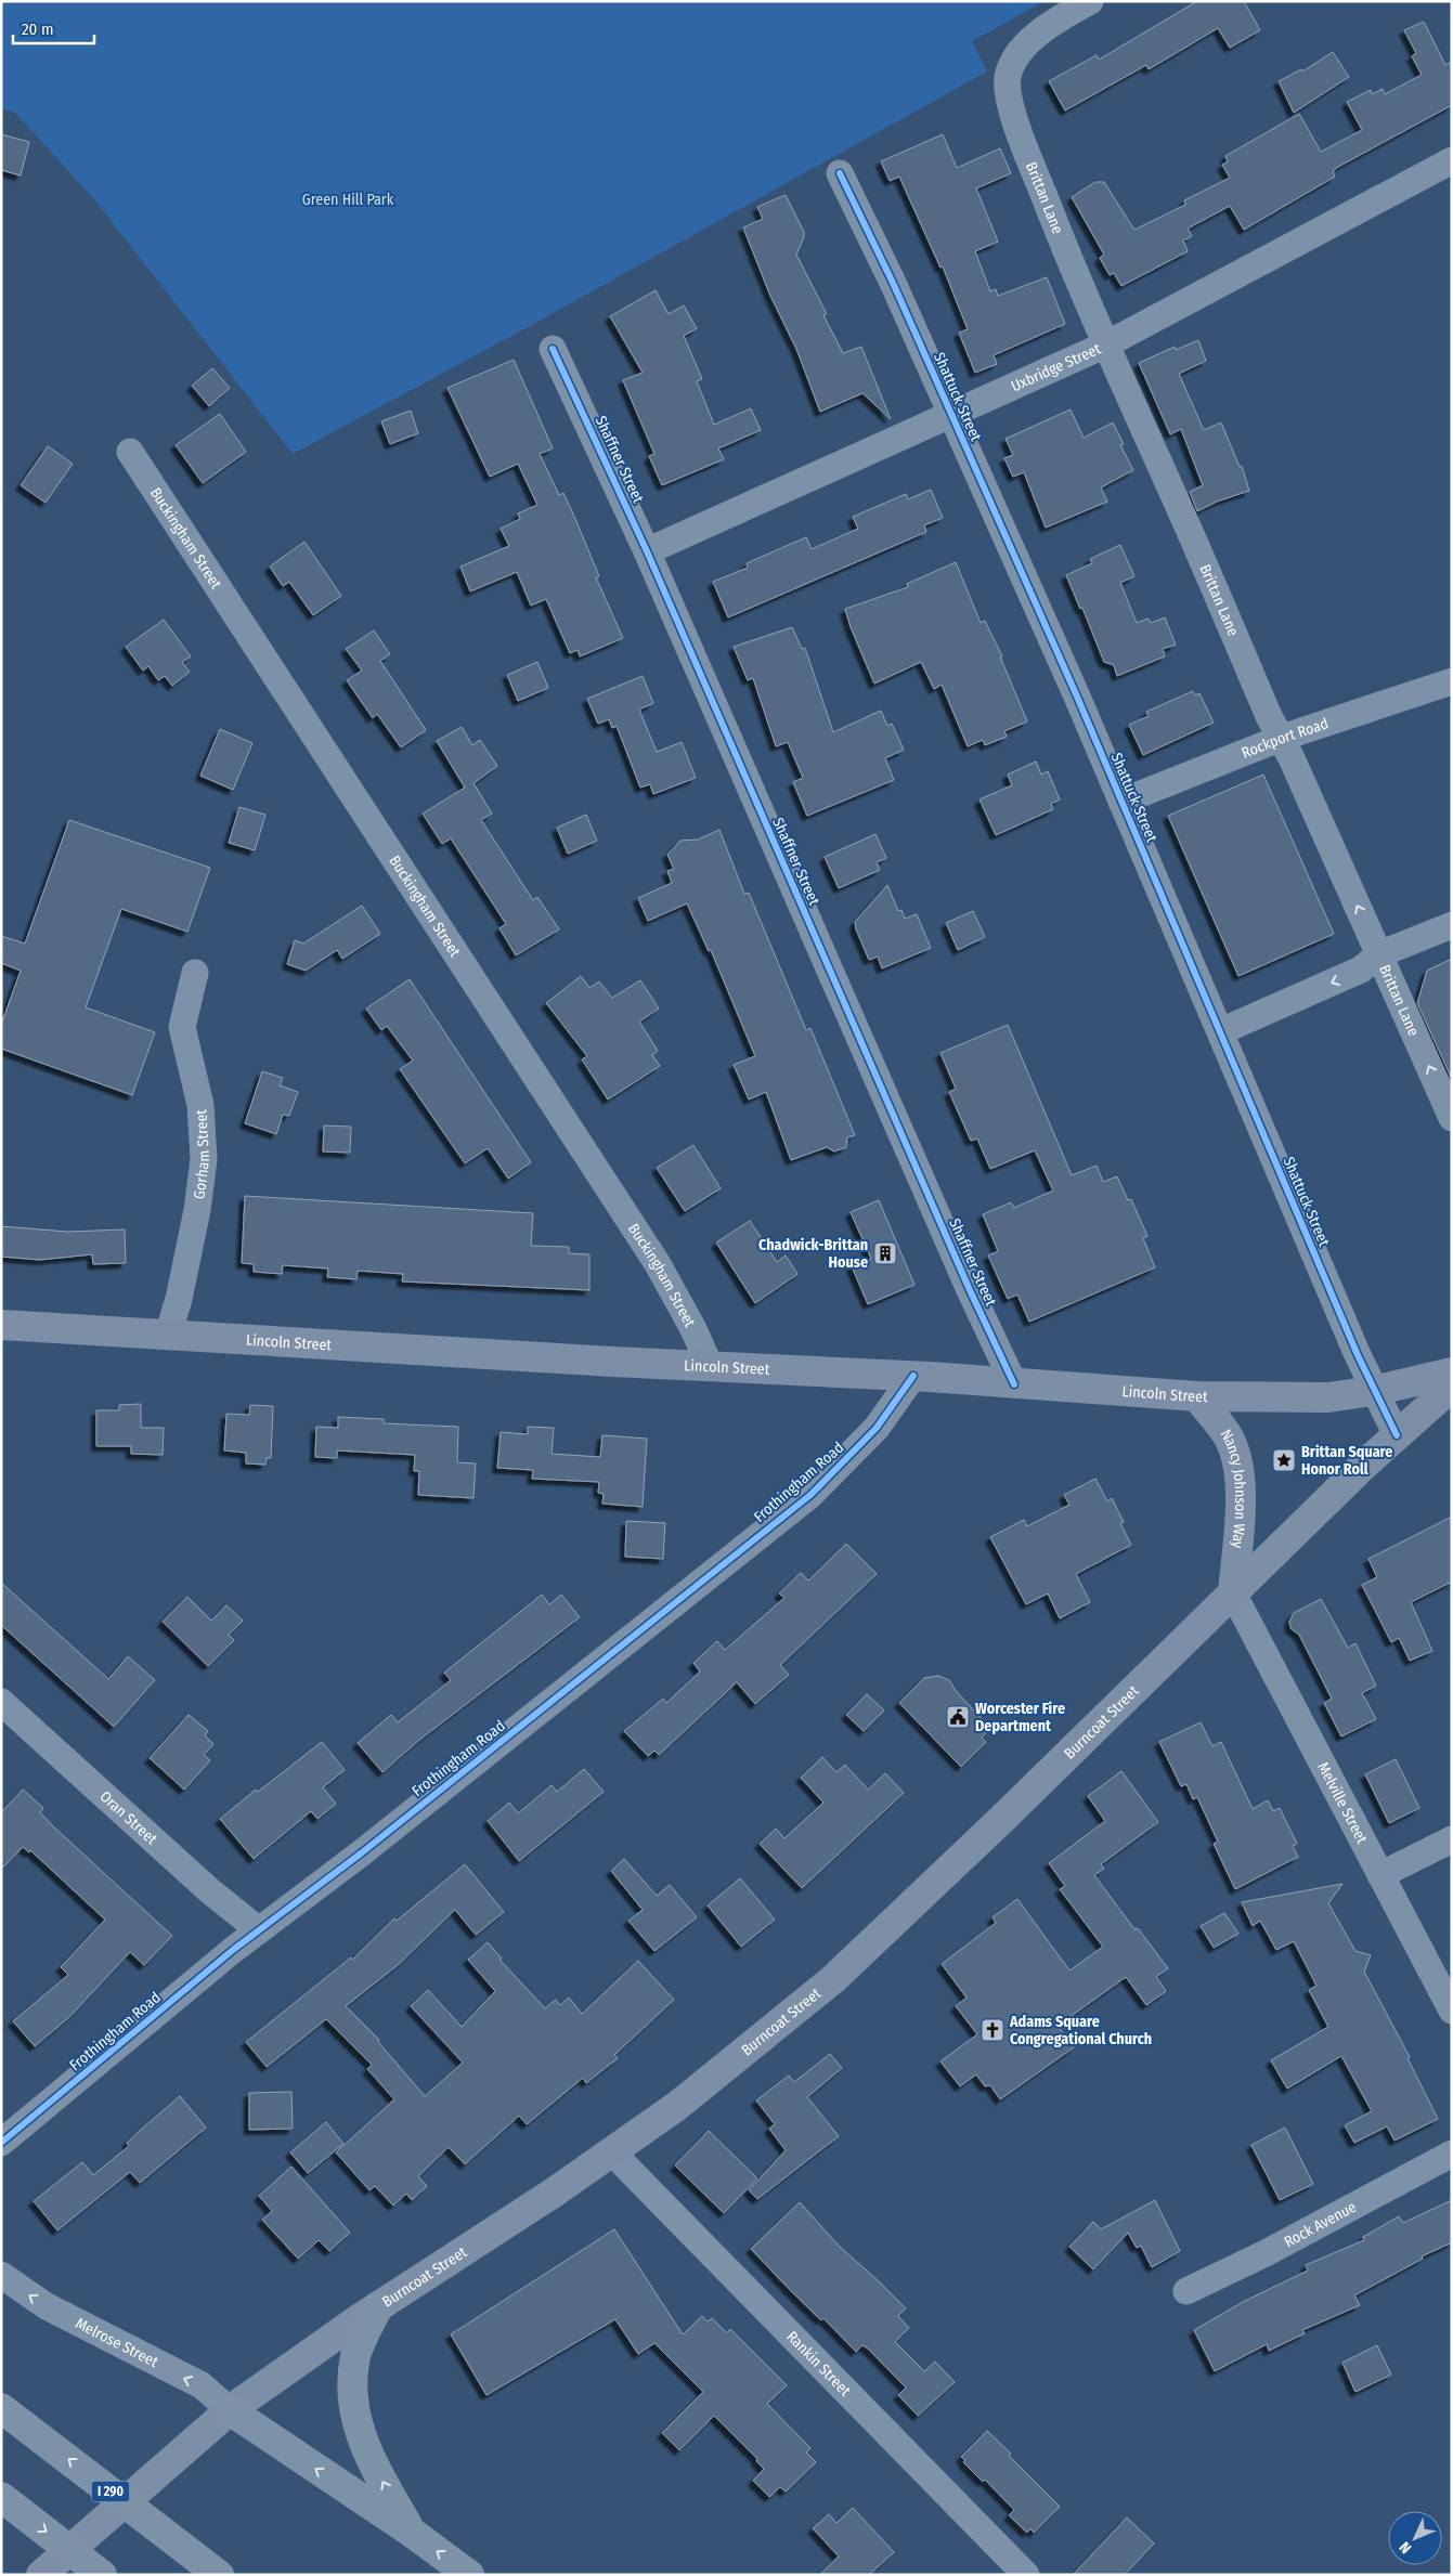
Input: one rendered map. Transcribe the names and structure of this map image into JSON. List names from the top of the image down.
{
  "streets": {
    "highway": ["I 290"],
    "main road": ["Lincoln Street", "Nancy Johnson Way", "Burncoat Street"],
    "street": [
      "Brittan Lane",
      "Uxbridge Street",
      "Shattuck Street",
      "Shaffner Street",
      "Buckingham Street",
      "Rockport Road",
      "Gorham Street",
      "Frothingham Road",
      "Melville Street",
      "Oran Street",
      "Rock Avenue",
      "Melrose Street",
      "Rankin Street"
    ]
  },
  "crossings": [
    ["Brittan Lane", "Uxbridge Street"],
    ["Brittan Lane", "Rockport Road"],
    ["Uxbridge Street", "Shattuck Street"],
    ["Uxbridge Street", "Shaffner Street"],
    ["Shattuck Street", "Rockport Road"],
    ["Shattuck Street", "Lincoln Street"],
    ["Shattuck Street", "Burncoat Street"],
    ["Shaffner Street", "Lincoln Street"],
    ["Buckingham Street", "Lincoln Street"],
    ["Gorham Street", "Lincoln Street"],
    ["Lincoln Street", "Frothingham Road"],
    ["Lincoln Street", "Nancy Johnson Way"],
    ["Frothingham Road", "Oran Street"],
    ["Nancy Johnson Way", "Burncoat Street"],
    ["Nancy Johnson Way", "Melville Street"],
    ["Burncoat Street", "Melville Street"],
    ["Burncoat Street", "Melrose Street"],
    ["Burncoat Street", "Rankin Street"]
  ],
  "one_way": ["Melrose Street"],
  "parks": ["Green Hill Park"],
  "places": {
    "building": ["Chadwick-Brittan House"],
    "place": ["Brittan Square Honor Roll"],
    "public building": ["Worcester Fire Department"],
    "church": ["Adams Square Congregational Church"]
  },
  "scale_bar": "20 m",
  "north": "bottom left"
}
